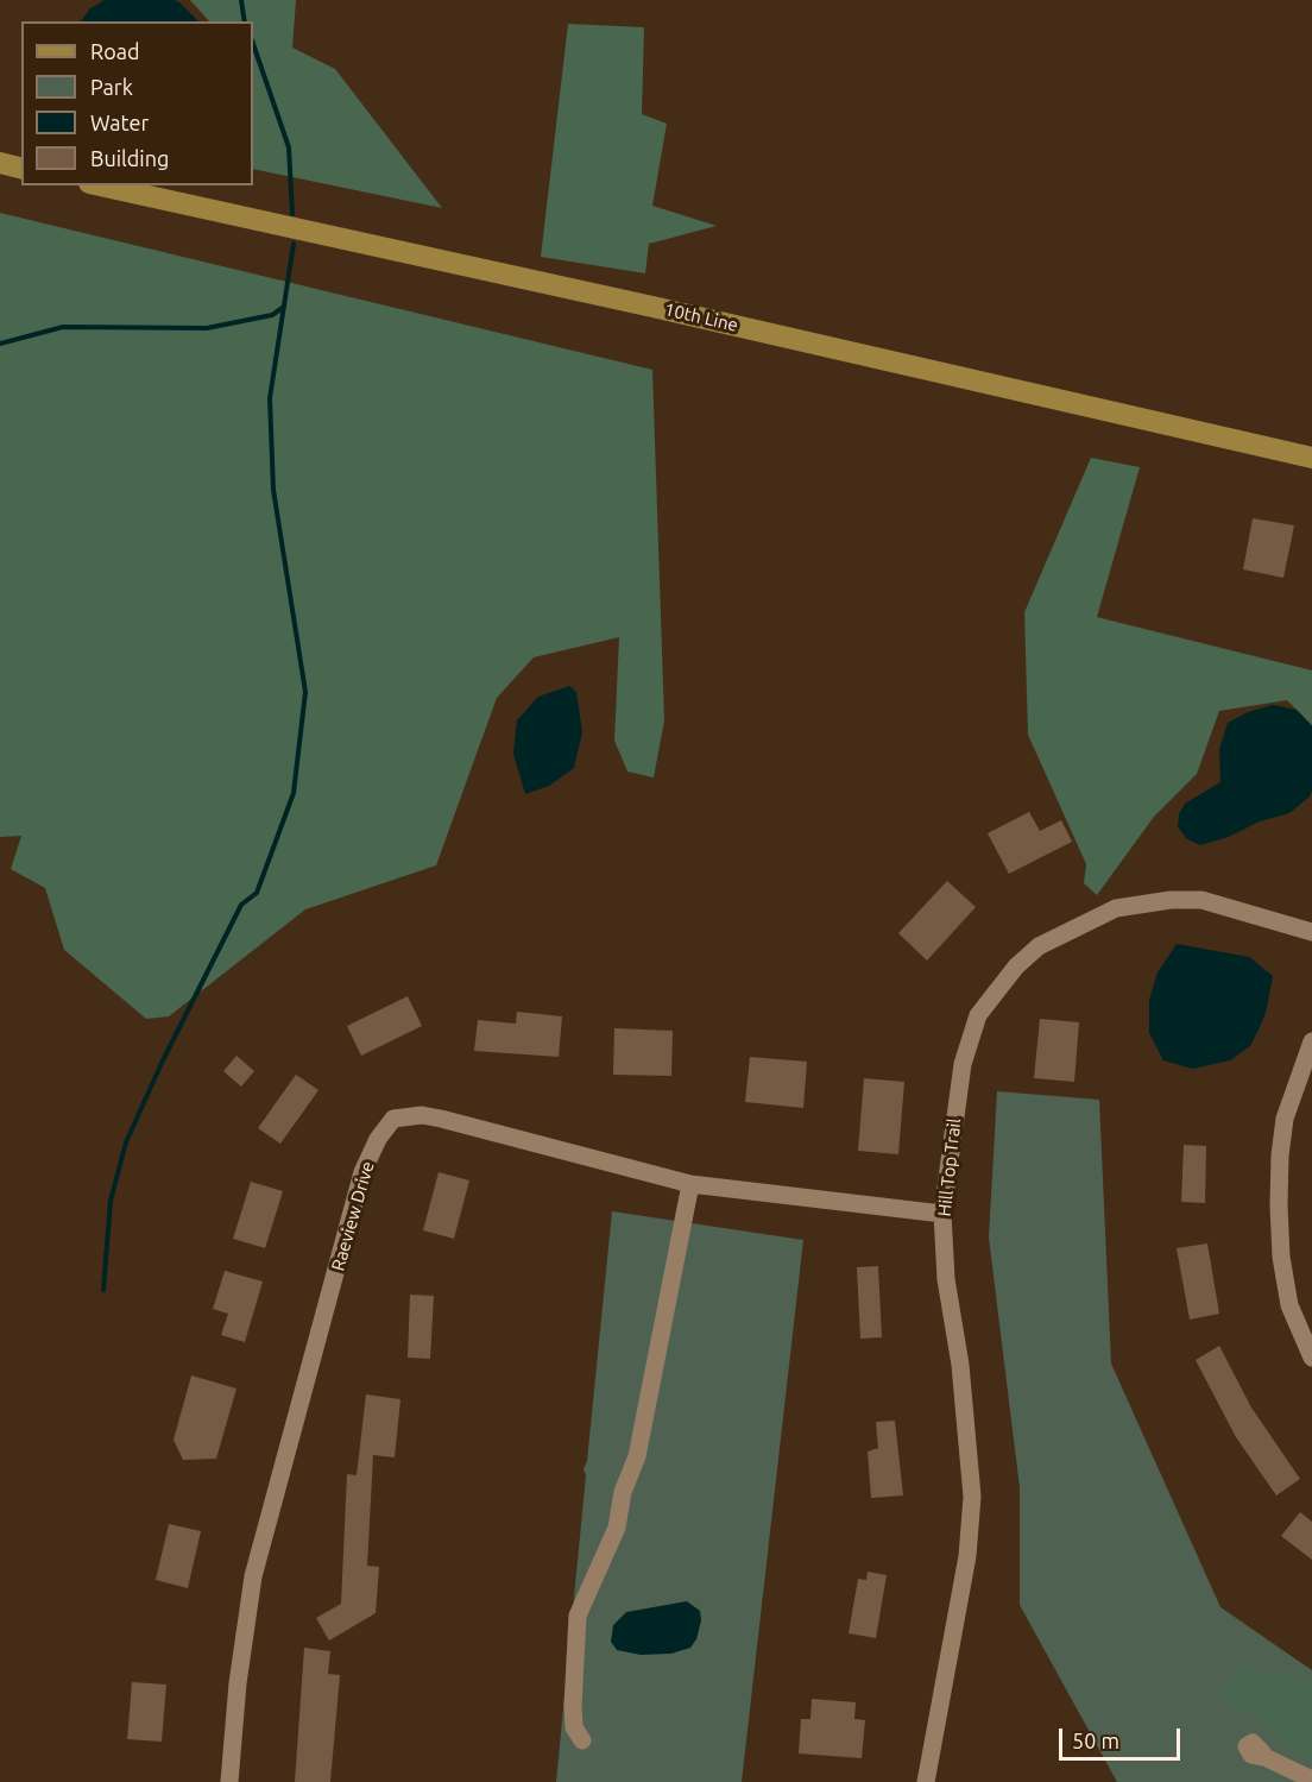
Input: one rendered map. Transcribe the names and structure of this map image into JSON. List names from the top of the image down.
{
  "streets": {
    "main road": ["10th Line"],
    "street": ["Hill Top Trail", "Raeview Drive"]
  },
  "crossings": [
    ["Hill Top Trail", "Raeview Drive"]
  ],
  "legend": [
    "Road",
    "Park",
    "Water",
    "Building"
  ],
  "scale_bar": "50 m"
}
